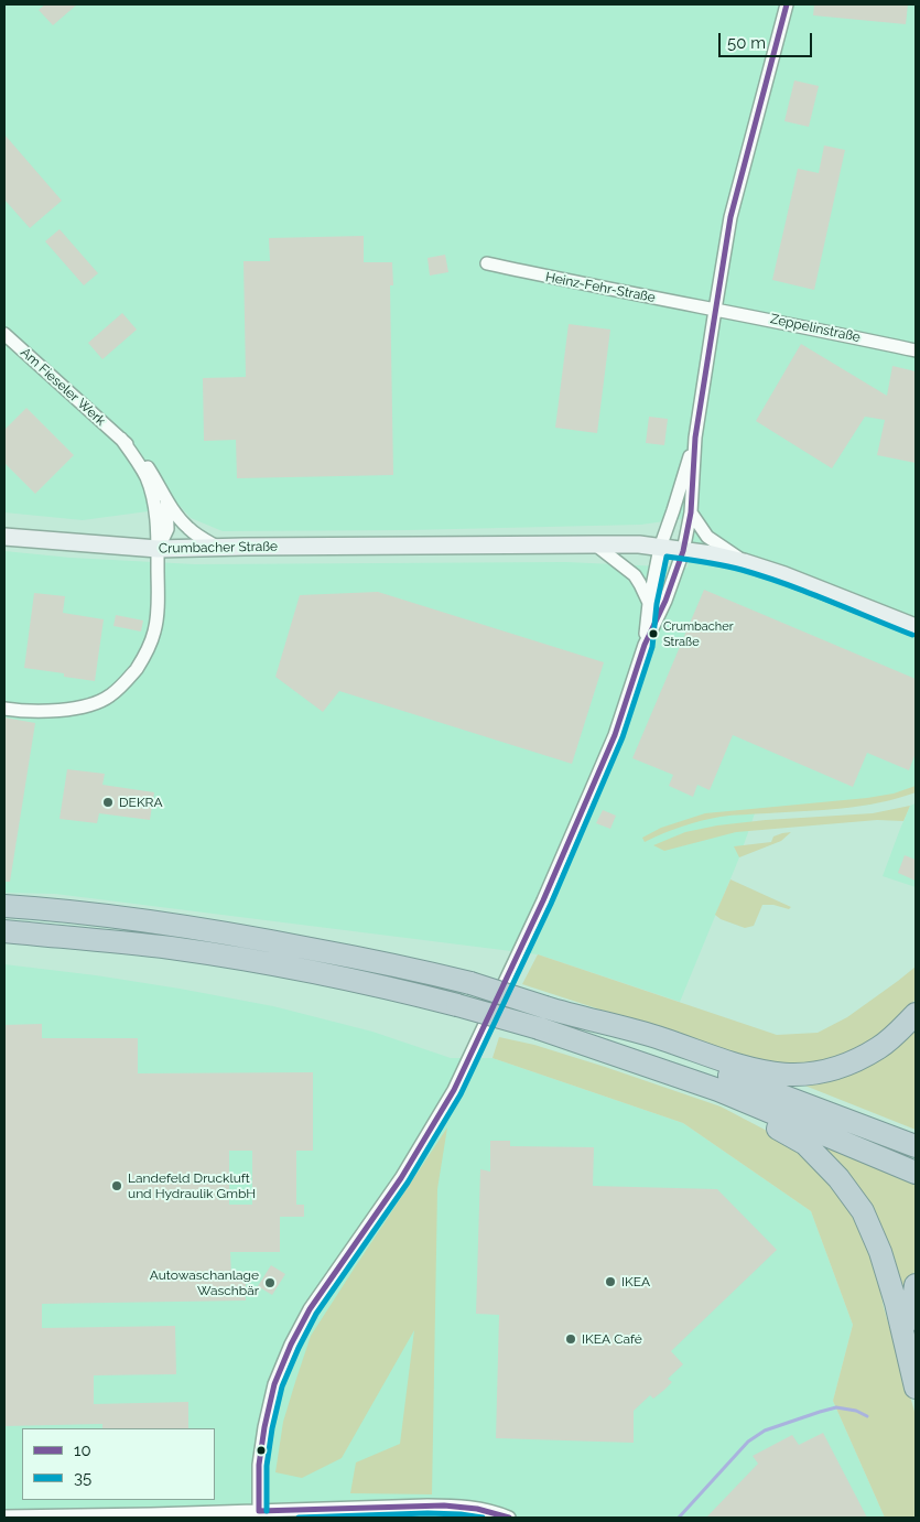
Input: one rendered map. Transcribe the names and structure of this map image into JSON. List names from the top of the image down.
{
  "streets": {
    "main road": ["Crumbacher Straße"],
    "street": ["Heinz-Fehr-Straße", "Zeppelinstraße", "Am Fieseler Werk"]
  },
  "crossings": [
    ["Heinz-Fehr-Straße", "Zeppelinstraße"],
    ["Am Fieseler Werk", "Crumbacher Straße"]
  ],
  "places": [
    "Crumbacher Straße",
    "DEKRA",
    "Landefeld Druckluft und Hydraulik GmbH",
    "IKEA",
    "Autowaschanlage Waschbär",
    "IKEA Café"
  ],
  "lines": ["transit line 10", "transit line 35"],
  "legend": ["10", "35"],
  "scale_bar": "50 m"
}
